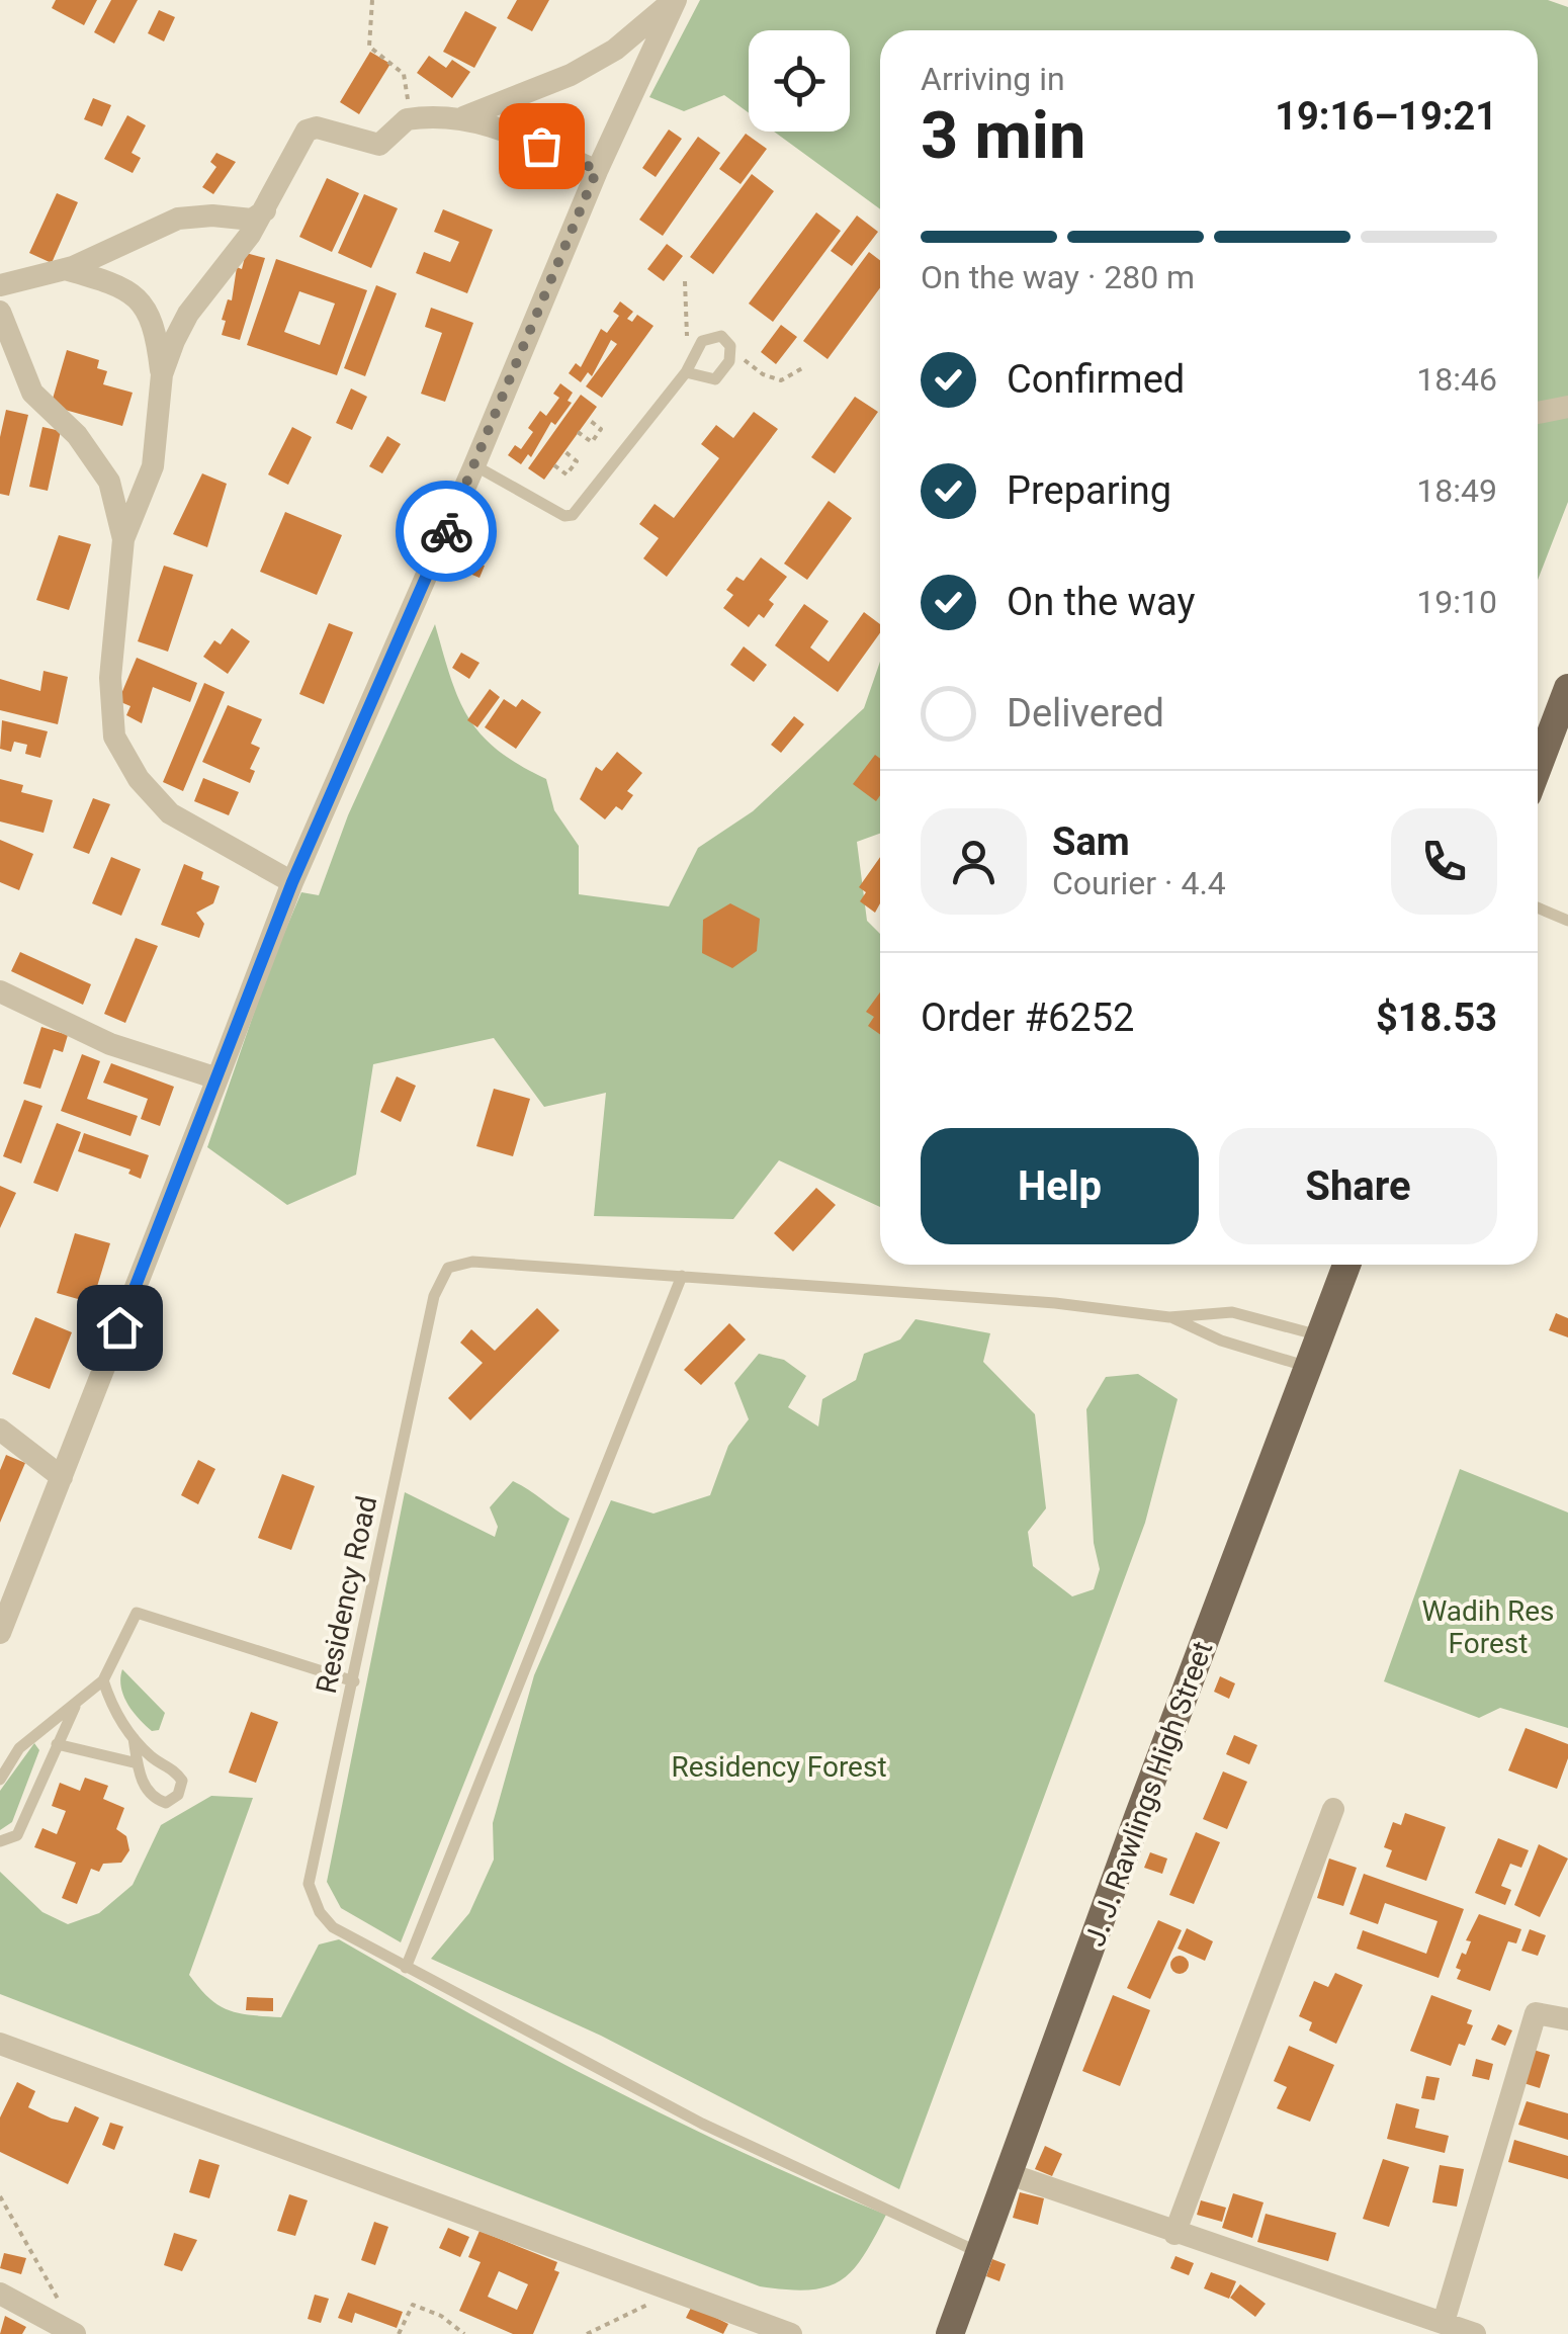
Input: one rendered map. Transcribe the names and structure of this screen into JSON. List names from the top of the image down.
{
  "streets": {
    "main road": ["J. J. Rawlings High Street"],
    "lane": ["Residency Road"]
  },
  "crossings": [
    ["Residency Road", "J. J. Rawlings High Street"]
  ],
  "parks": ["Wadih Res Forest", "Residency Forest"],
  "page": {
    "heading": ["3 min", "Arriving in", "19:16–19:21"],
    "panel": [
      "Sam",
      "Courier · 4.4",
      "Order #6252",
      "$18.53"
    ],
    "bar": "On the way · 280 m",
    "list": [
      ["Confirmed", "18:46"],
      ["Preparing", "18:49"],
      ["On the way", "19:10"],
      "Delivered"
    ],
    "buttons": ["Help", "Share"]
  }
}
